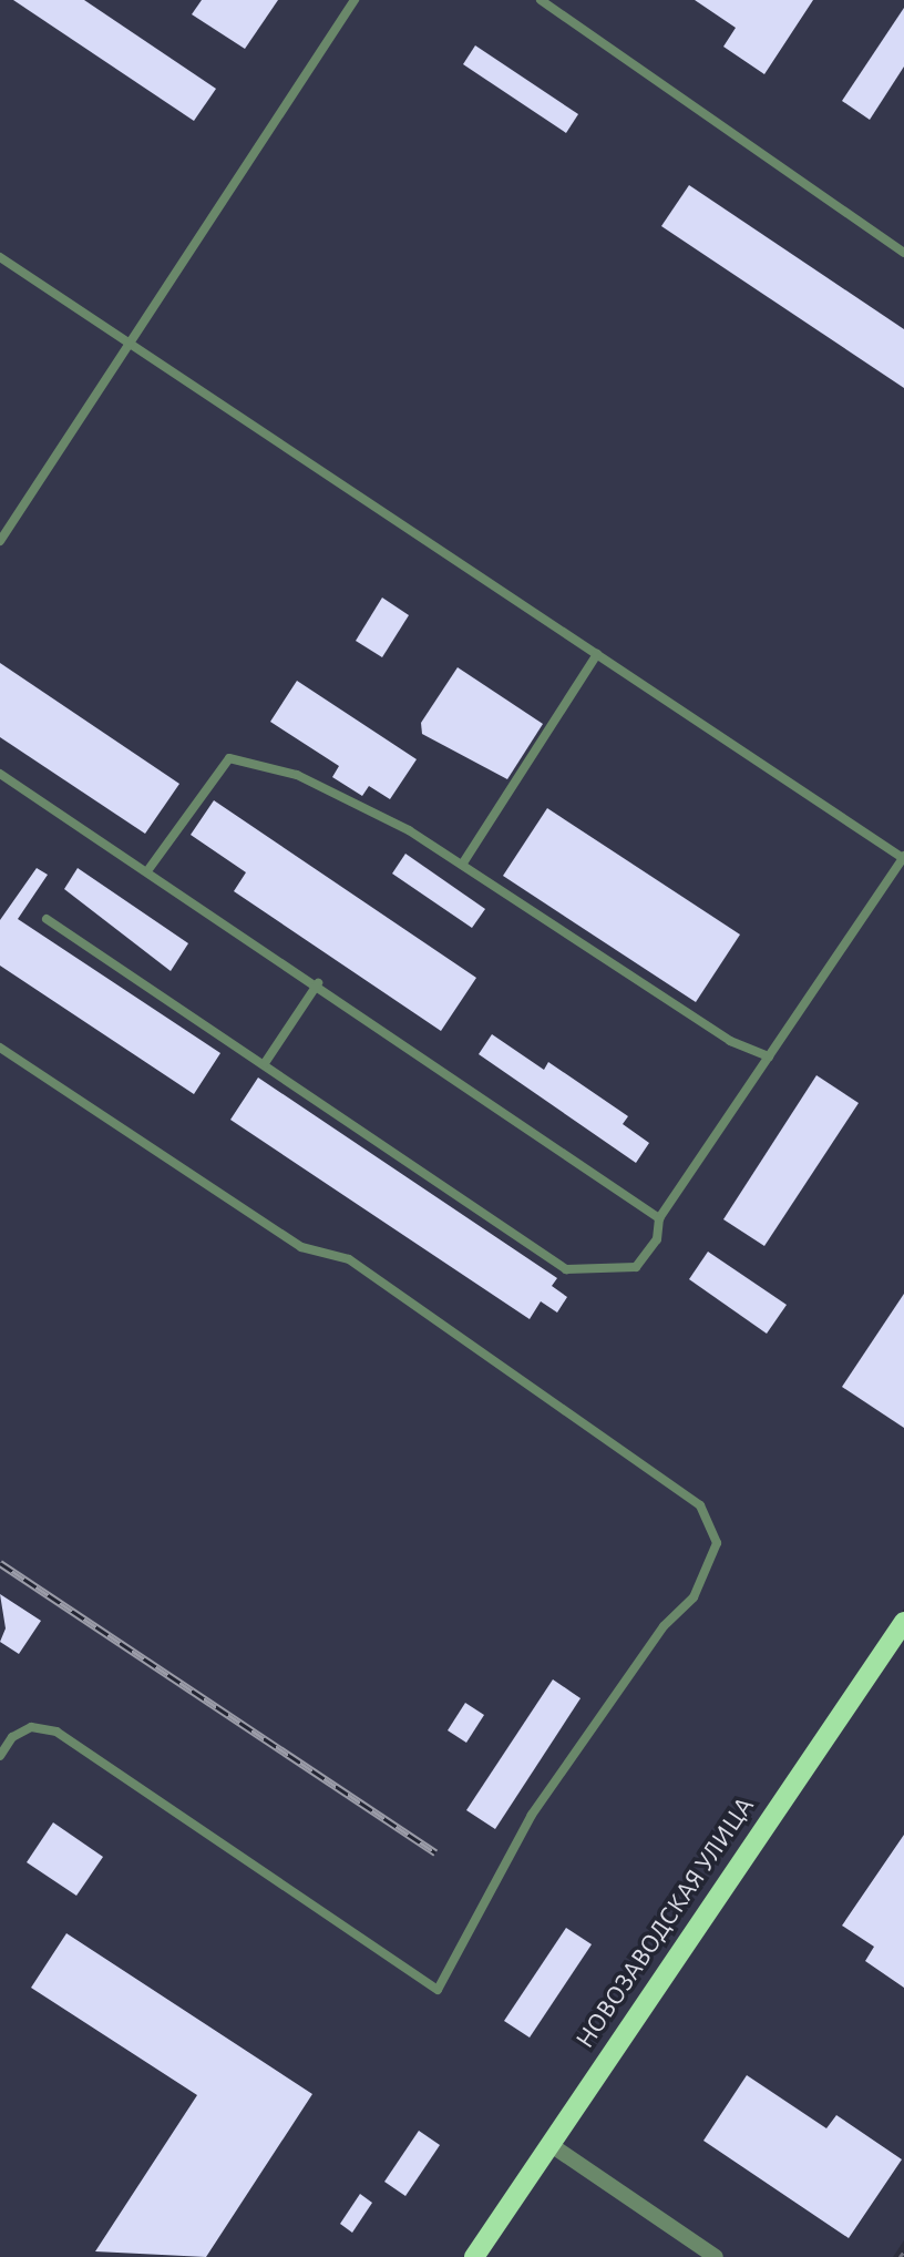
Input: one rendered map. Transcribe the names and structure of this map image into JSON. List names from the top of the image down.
{
  "streets": {
    "main road": ["НОВОЗАВОДСКАЯ УЛИЦА"]
  }
}
